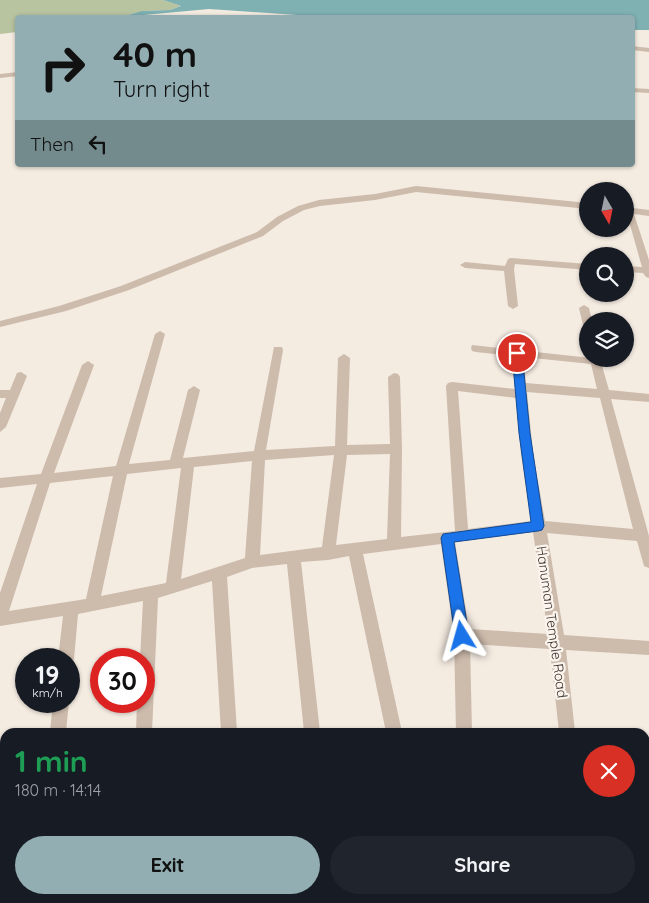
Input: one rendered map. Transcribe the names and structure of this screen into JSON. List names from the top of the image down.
{
  "streets": {
    "street": ["Hanuman Temple Road"]
  },
  "north": "bottom",
  "page": {
    "turn": ["40 m", "Turn right"],
    "then": "Then",
    "speed": "19 km/h",
    "limit": "30",
    "heading": ["1 min", "180 m · 14:14"],
    "buttons": ["Exit", "Share"]
  }
}
